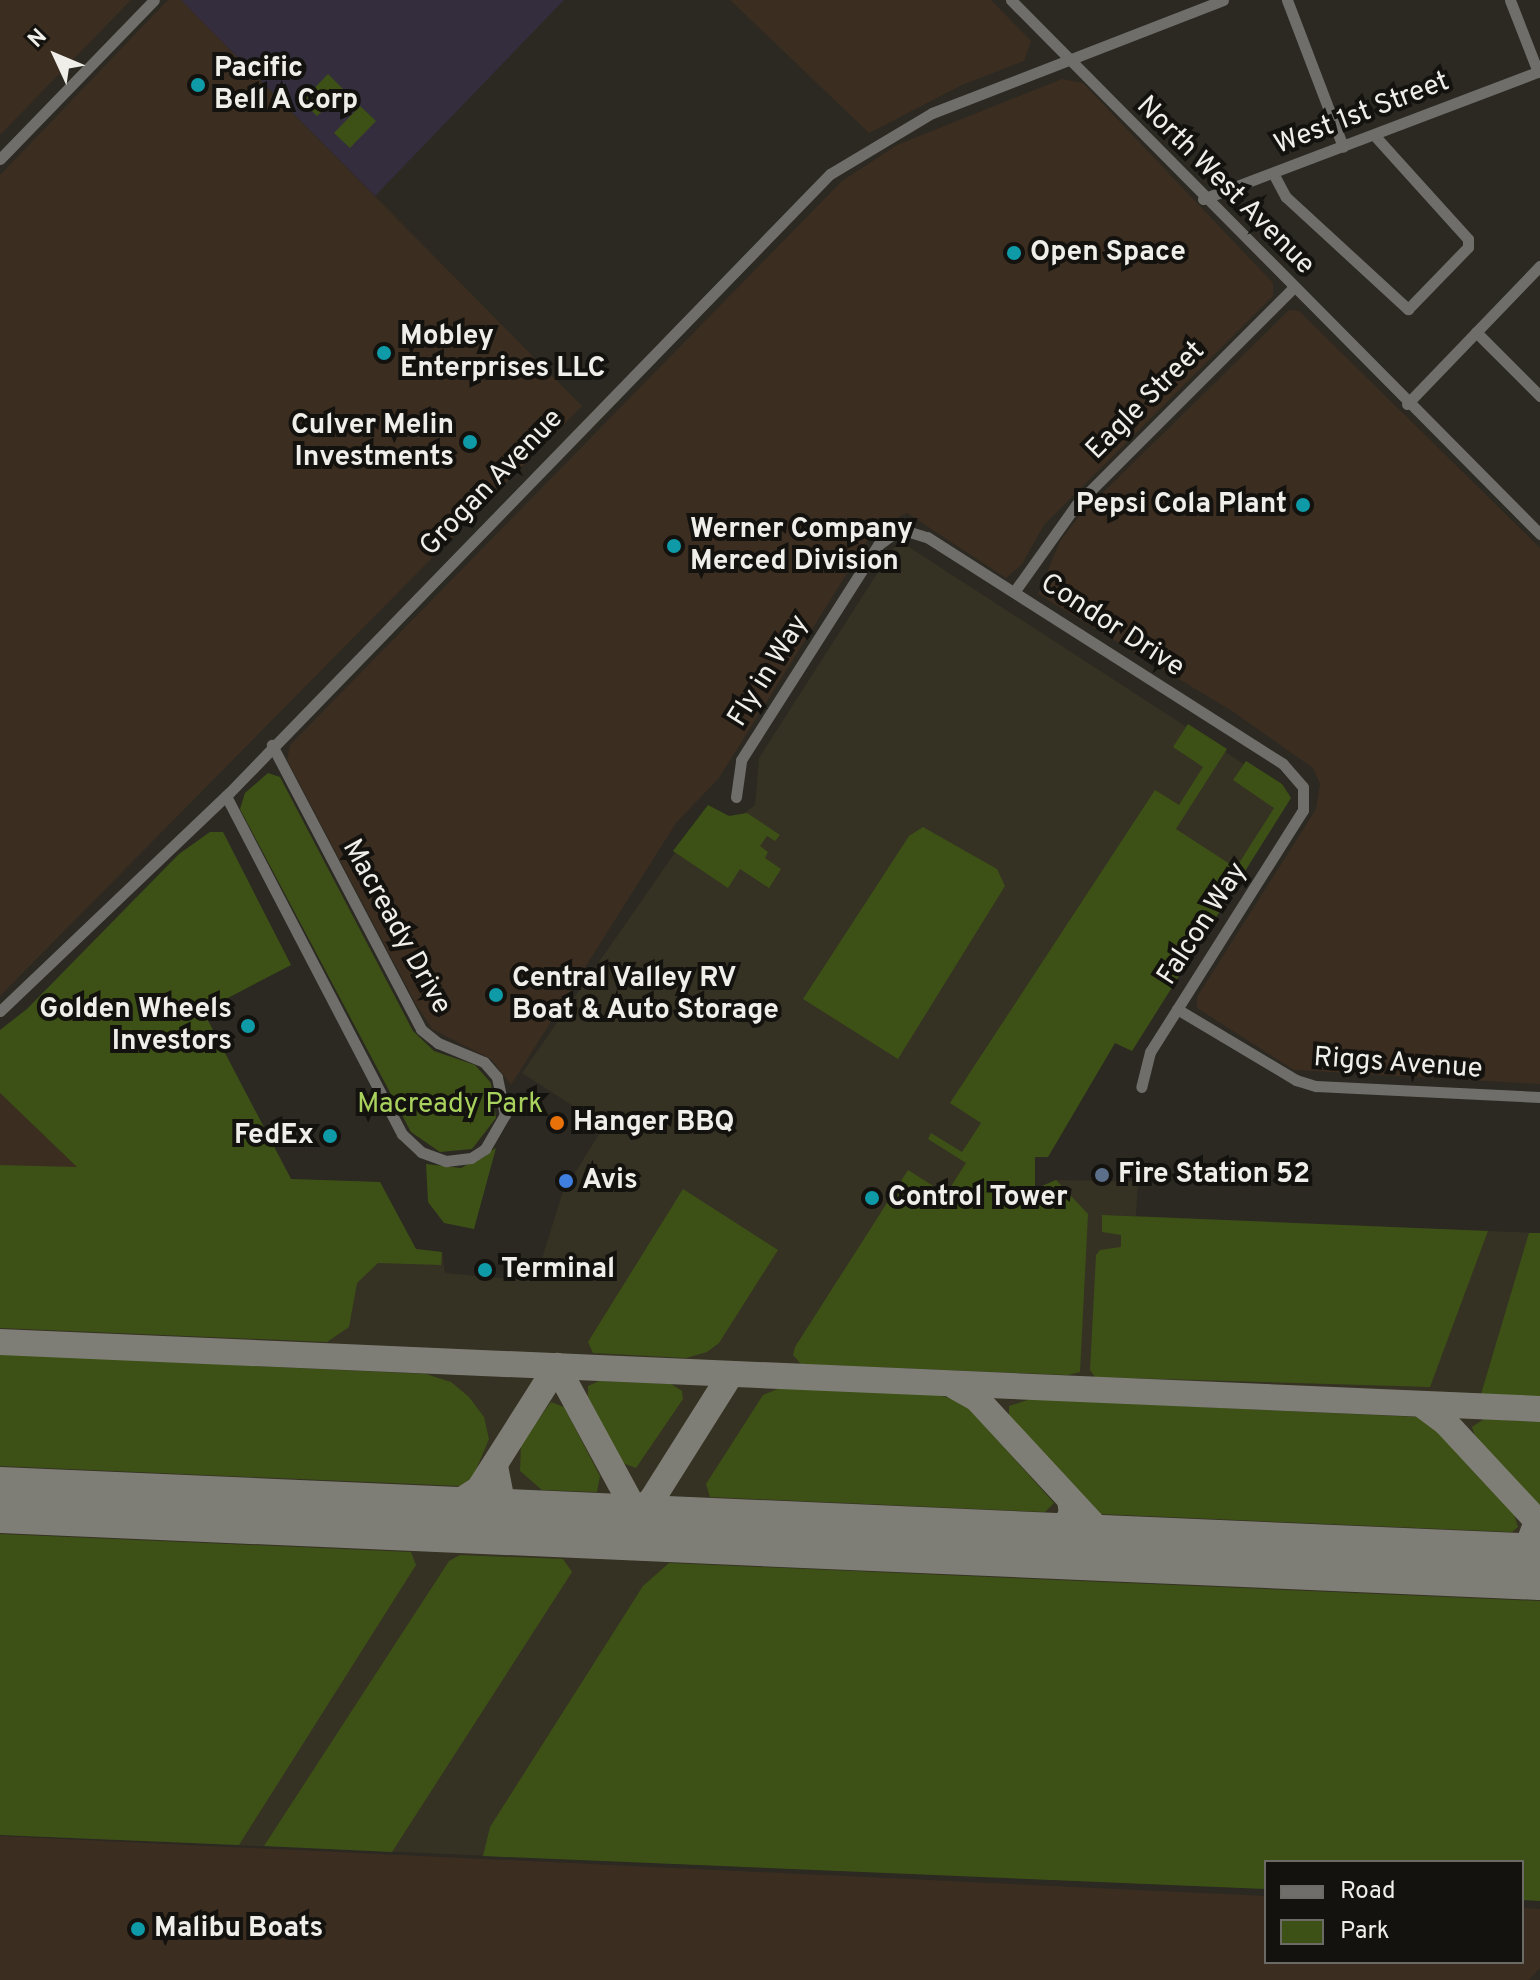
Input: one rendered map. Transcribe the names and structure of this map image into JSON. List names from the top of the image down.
{
  "streets": {
    "street": [
      "West 1st Street",
      "North West Avenue",
      "Eagle Street",
      "Grogan Avenue",
      "Condor Drive",
      "Fly in Way",
      "Falcon Way",
      "Macready Drive",
      "Riggs Avenue"
    ]
  },
  "crossings": [
    ["West 1st Street", "North West Avenue"],
    ["North West Avenue", "Eagle Street"],
    ["North West Avenue", "Grogan Avenue"],
    ["Eagle Street", "Condor Drive"],
    ["Grogan Avenue", "Macready Drive"],
    ["Condor Drive", "Fly in Way"],
    ["Condor Drive", "Falcon Way"],
    ["Falcon Way", "Riggs Avenue"]
  ],
  "parks": ["Macready Park"],
  "places": [
    "Pacific Bell A Corp",
    "Open Space",
    "Mobley Enterprises LLC",
    "Culver Melin Investments",
    "Pepsi Cola Plant",
    "Werner Company Merced Division",
    "Central Valley RV Boat & Auto Storage",
    "Golden Wheels Investors",
    "Hanger BBQ",
    "FedEx",
    "Fire Station 52",
    "Avis",
    "Control Tower",
    "Terminal",
    "Malibu Boats"
  ],
  "legend": ["Road", "Park"],
  "north": "top left"
}
